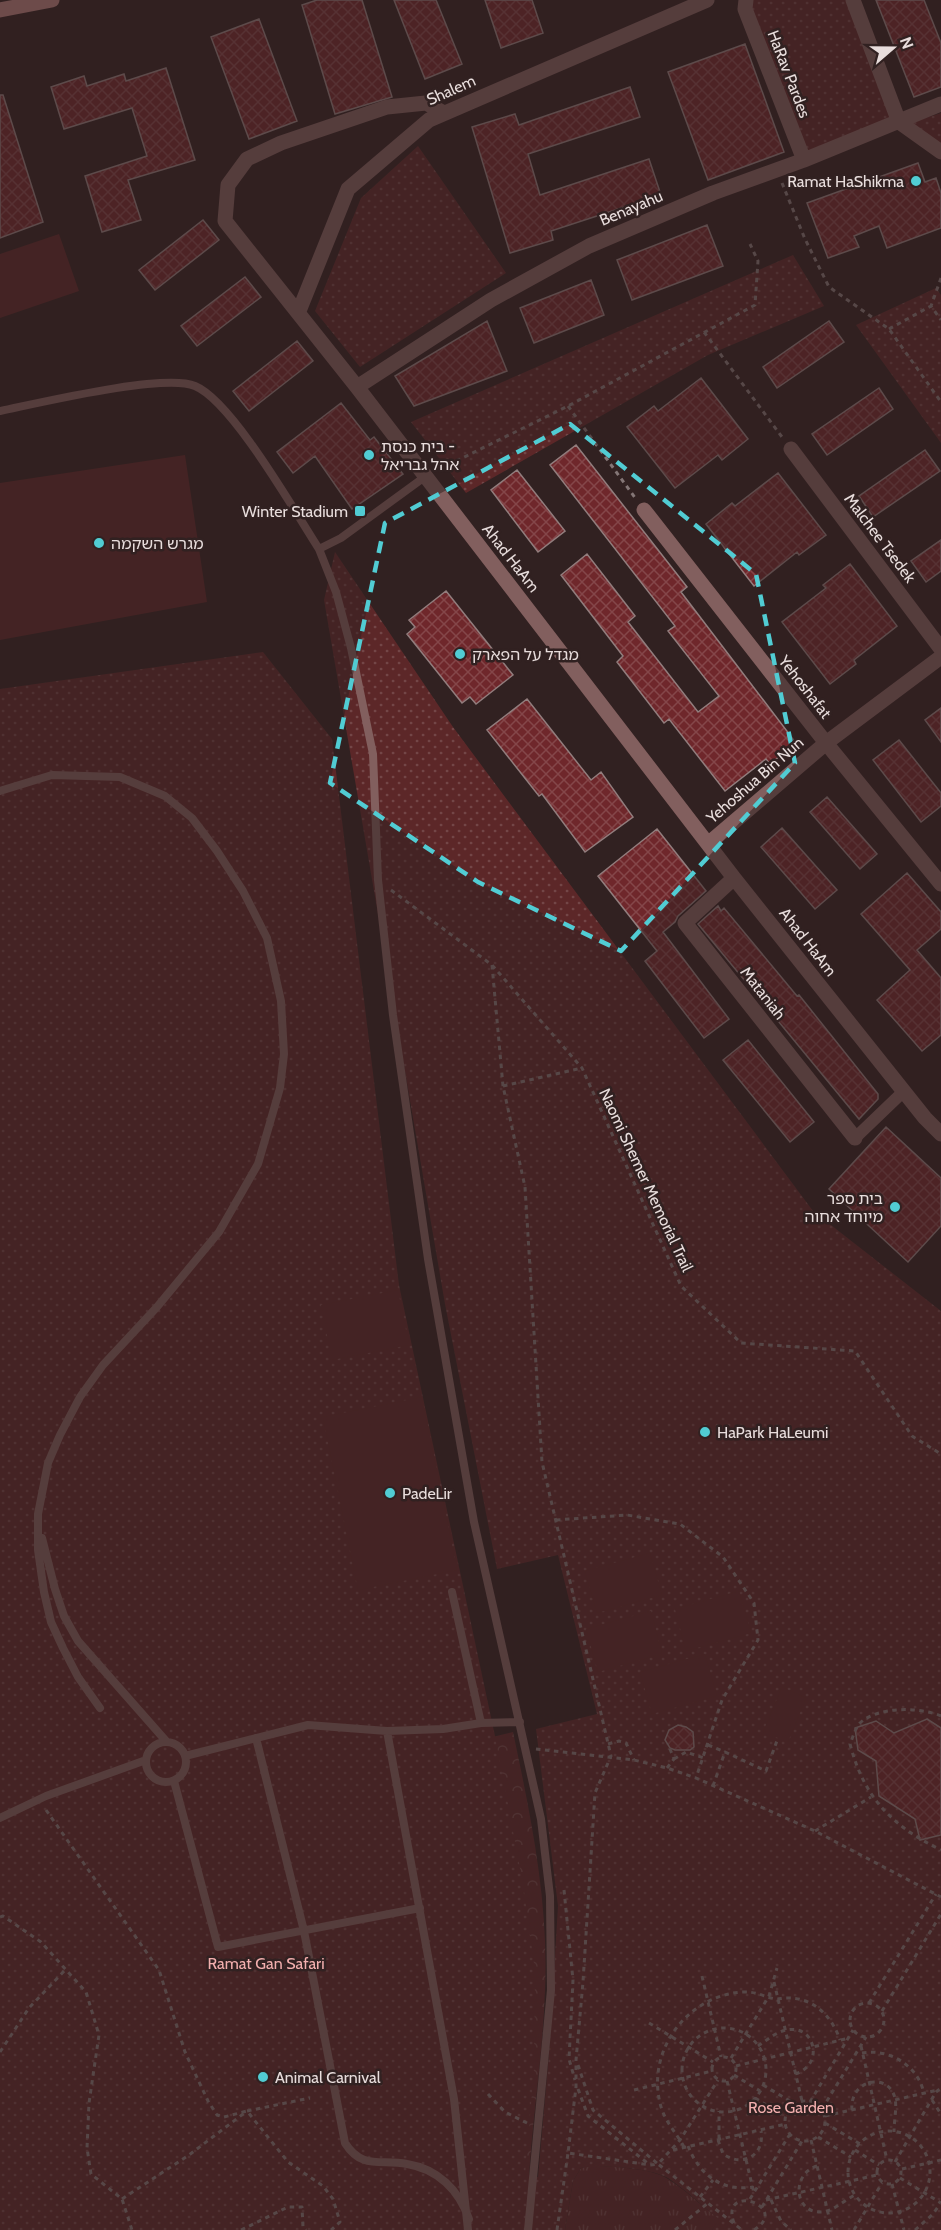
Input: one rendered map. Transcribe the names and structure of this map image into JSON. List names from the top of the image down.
{
  "streets": {
    "street": [
      "HaRav Pardes",
      "Shalem",
      "Benayahu",
      "Malchee Tsedek",
      "Ahad HaAm",
      "Yehoshafat",
      "Yehoshua Bin Nun",
      "Mataniah"
    ],
    "path": ["Naomi Shemer Memorial Trail"]
  },
  "crossings": [
    ["HaRav Pardes", "Benayahu"],
    ["Shalem", "Ahad HaAm"],
    ["Benayahu", "Ahad HaAm"],
    ["Ahad HaAm", "Yehoshua Bin Nun"],
    ["Ahad HaAm", "Mataniah"],
    ["Yehoshafat", "Yehoshua Bin Nun"]
  ],
  "parks": ["Ramat Gan Safari", "Rose Garden"],
  "places": {
    "other": [
      "Ramat HaShikma",
      "בית כנסת - אהל גבריאל",
      "מגרש השקמה",
      "מגדל על הפארק",
      "בית ספר מיוחד אחוה",
      "HaPark HaLeumi",
      "PadeLir",
      "Animal Carnival"
    ],
    "transit": ["Winter Stadium"]
  },
  "north": "right"
}
